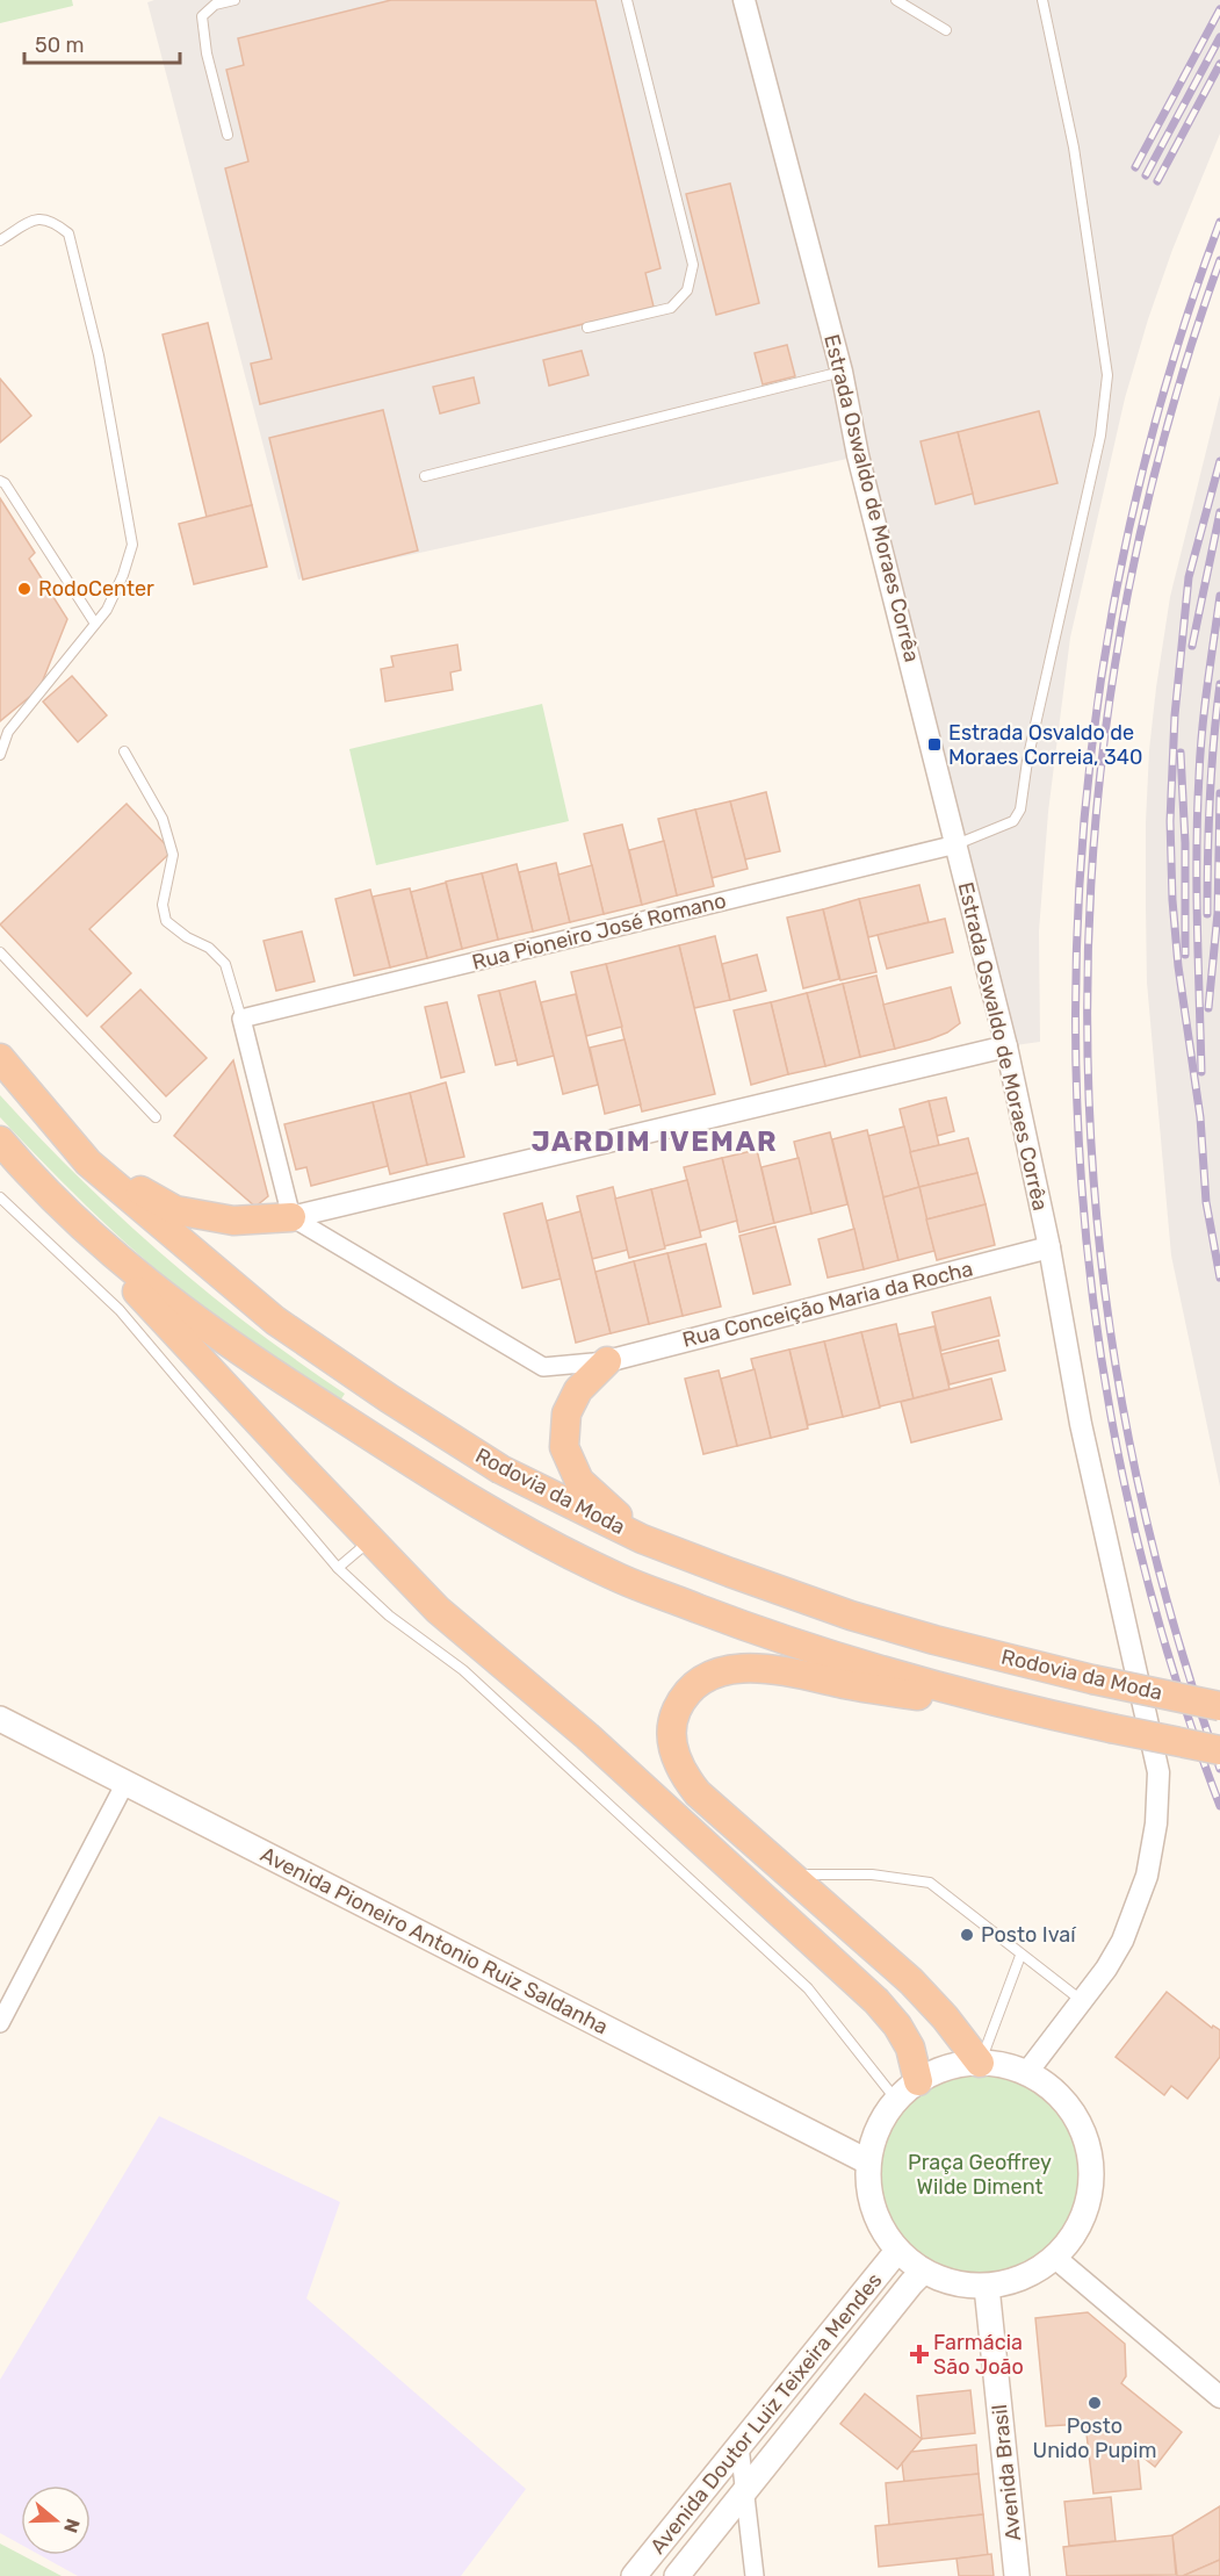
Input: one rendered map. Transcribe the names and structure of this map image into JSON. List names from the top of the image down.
{
  "streets": {
    "highway": ["Rodovia da Moda"],
    "main road": ["Avenida Pioneiro Antonio Ruiz Saldanha", "Avenida Doutor Luiz Teixeira Mendes", "Avenida Brasil"],
    "street": ["Estrada Oswaldo de Moraes Corrêa", "Rua Pioneiro José Romano", "Rua Conceição Maria da Rocha"]
  },
  "crossings": [
    ["Estrada Oswaldo de Moraes Corrêa", "Rua Pioneiro José Romano"],
    ["Estrada Oswaldo de Moraes Corrêa", "Rua Conceição Maria da Rocha"],
    ["Estrada Oswaldo de Moraes Corrêa", "Avenida Pioneiro Antonio Ruiz Saldanha"],
    ["Estrada Oswaldo de Moraes Corrêa", "Avenida Doutor Luiz Teixeira Mendes"],
    ["Estrada Oswaldo de Moraes Corrêa", "Avenida Brasil"],
    ["Avenida Pioneiro Antonio Ruiz Saldanha", "Avenida Doutor Luiz Teixeira Mendes"],
    ["Avenida Pioneiro Antonio Ruiz Saldanha", "Avenida Brasil"],
    ["Avenida Doutor Luiz Teixeira Mendes", "Avenida Brasil"]
  ],
  "districts": ["JARDIM IVEMAR"],
  "parks": ["Praça Geoffrey Wilde Diment"],
  "places": {
    "other": ["RodoCenter", "Posto Ivaí", "Posto Unido Pupim"],
    "transit": ["Estrada Osvaldo de Moraes Correia, 340"],
    "health": ["Farmácia São João"]
  },
  "scale_bar": "50 m",
  "north": "right"
}
